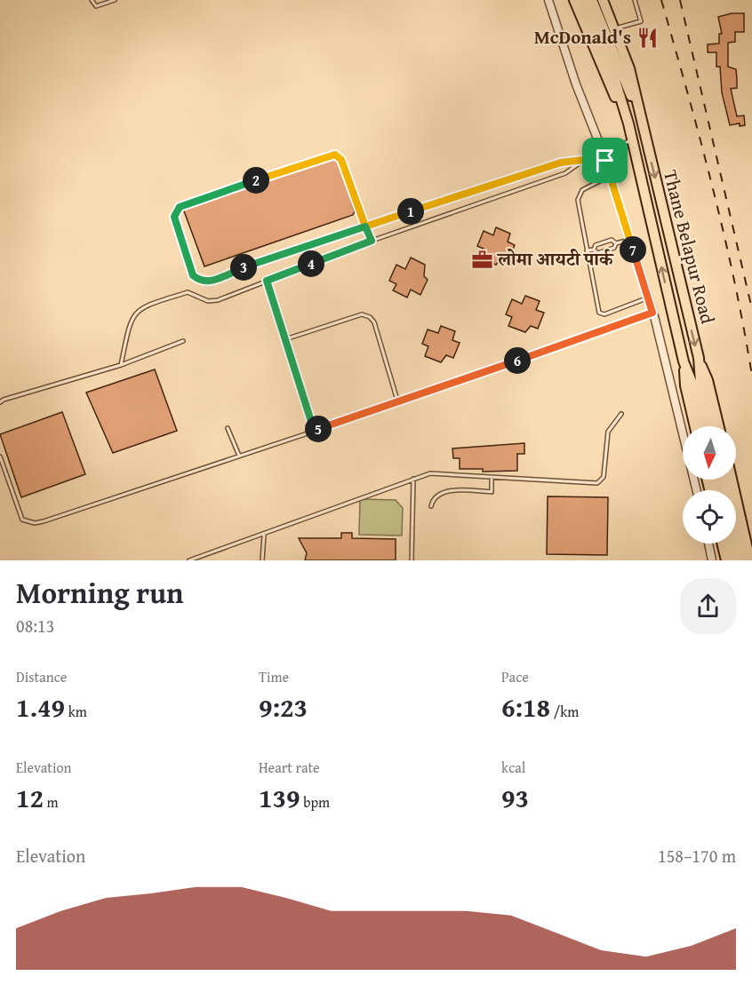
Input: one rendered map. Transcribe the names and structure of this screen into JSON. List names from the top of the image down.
{
  "streets": {
    "main road": ["Thane Belapur Road"]
  },
  "places": {
    "restaurant": ["McDonald's"],
    "office": ["लोमा आयटी पार्क"]
  },
  "north": "bottom",
  "page": {
    "pins": [
      "2",
      "1",
      "7",
      "4",
      "3",
      "6",
      "5"
    ],
    "heading": ["Morning run", "08:13"],
    "stats": [
      ["Distance", "1.49 km"],
      ["Time", "9:23"],
      ["Pace", "6:18 /km"],
      ["Elevation", "12 m"],
      ["Heart rate", "139 bpm"],
      ["kcal", "93"]
    ],
    "chart": ["Elevation", "158–170 m"]
  }
}
